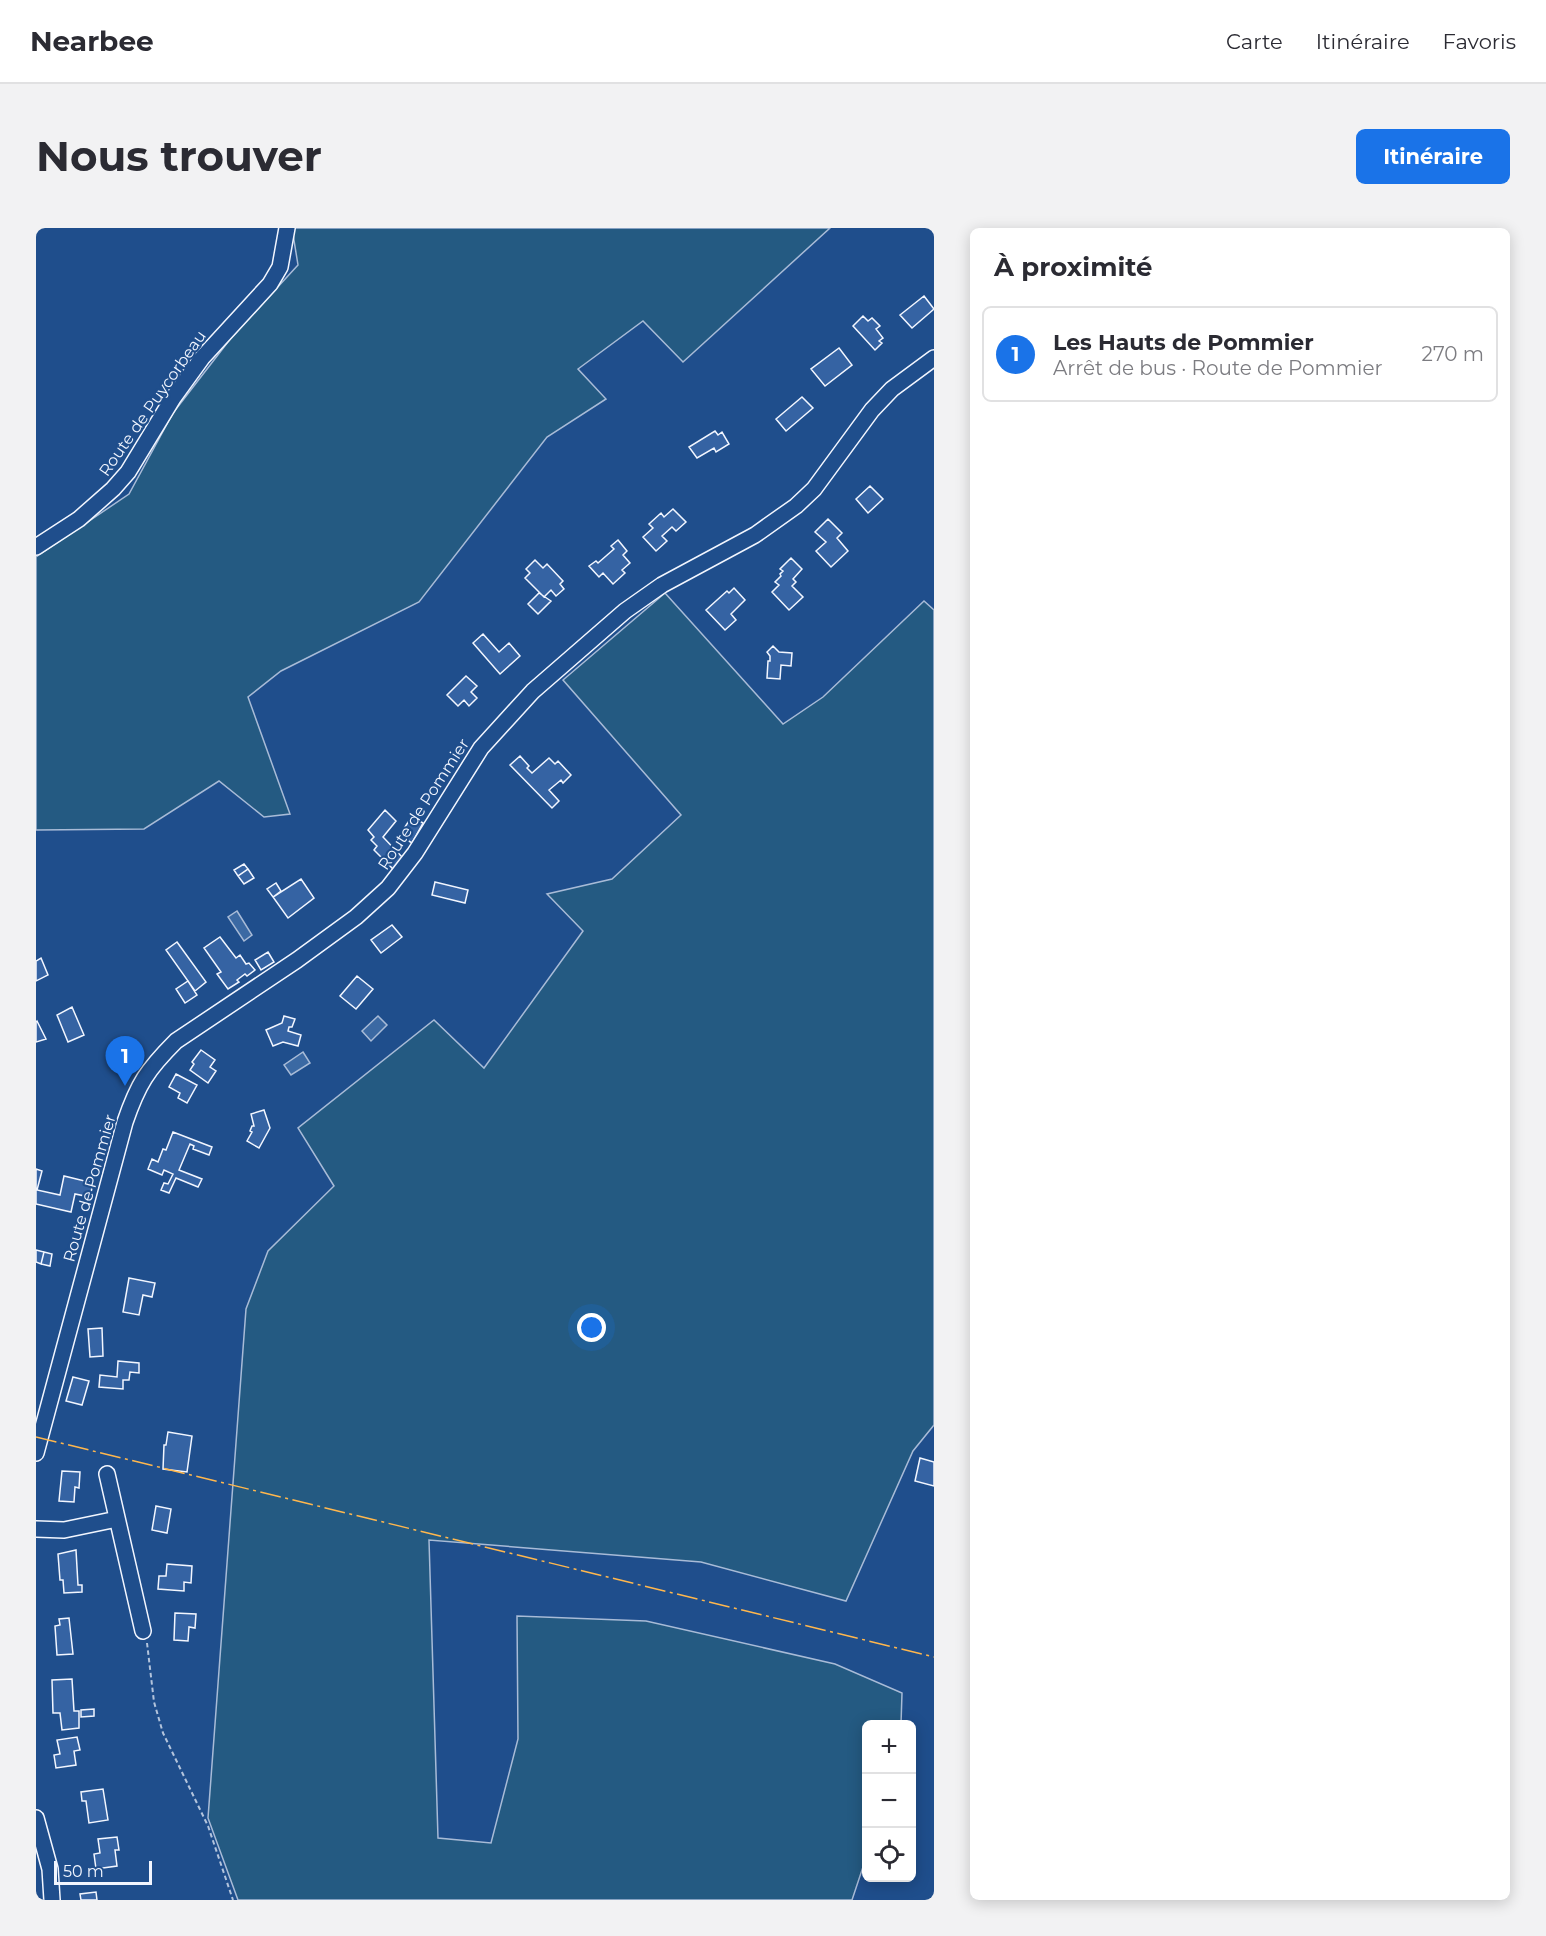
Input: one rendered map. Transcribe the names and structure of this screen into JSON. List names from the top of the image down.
{
  "streets": {
    "street": ["Route de Puycorbeau", "Route de Pommier"]
  },
  "scale_bar": "50 m",
  "page": {
    "header": "Nearbee",
    "nav": ["Carte", "Itinéraire", "Favoris"],
    "buttons": "Itinéraire",
    "title": "Nous trouver",
    "heading": "À proximité",
    "list": [
      {
        "mark": "1",
        "name": "Les Hauts de Pommier",
        "note": "Arrêt de bus · Route de Pommier",
        "value": "270 m"
      }
    ],
    "pins": "1",
    "map_buttons": ["+", "−"],
    "scale": "50 m"
  }
}
